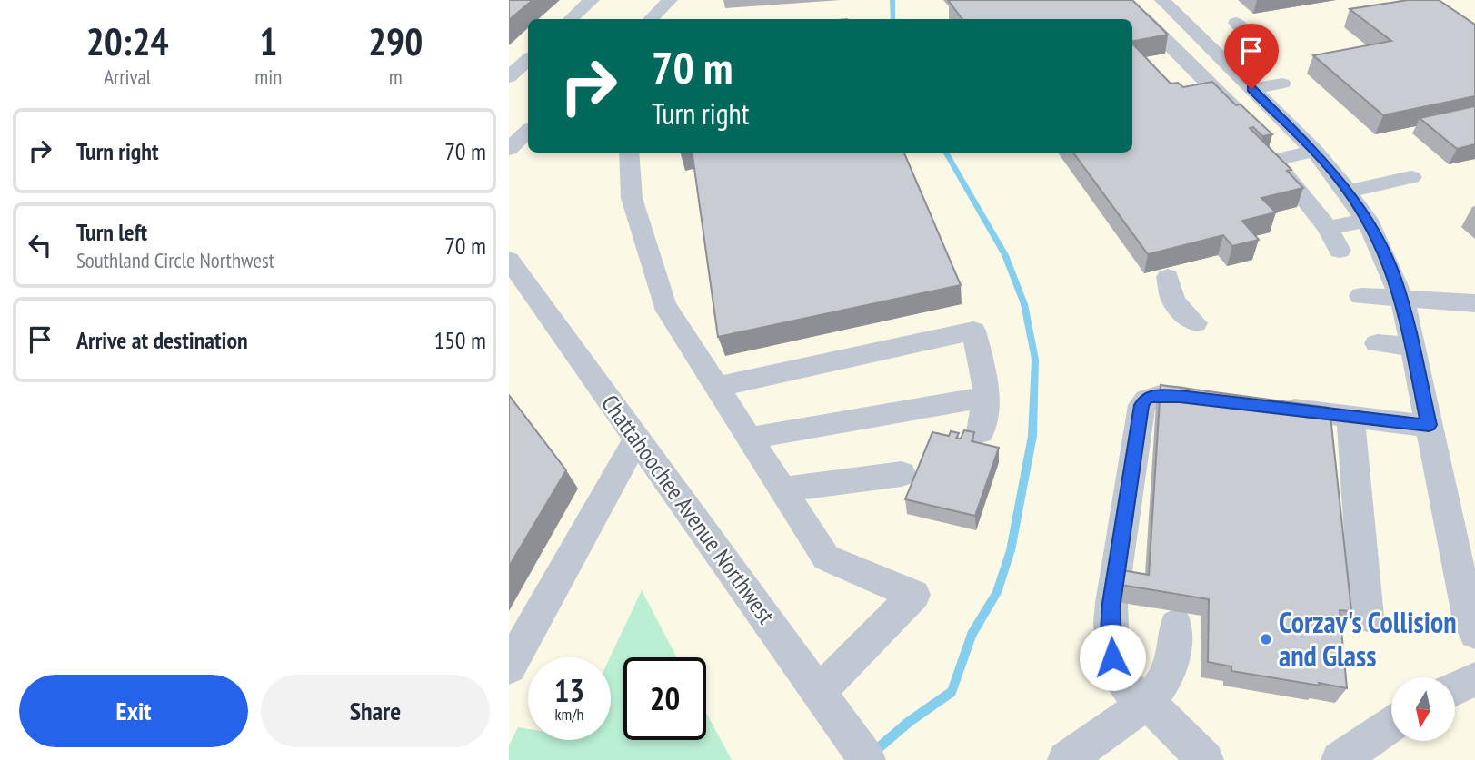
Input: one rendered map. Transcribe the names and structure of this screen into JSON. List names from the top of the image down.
{
  "streets": {
    "street": ["Chattahoochee Avenue Northwest"]
  },
  "places": ["Corzav's Collision and Glass"],
  "north": "bottom",
  "page": {
    "eta": [
      "20:24",
      "Arrival",
      "1",
      "min",
      "290",
      "m"
    ],
    "turn": ["70 m", "Turn right"],
    "list": [
      {
        "name": "Turn right",
        "value": "70 m"
      },
      {
        "name": "Turn left",
        "note": "Southland Circle Northwest",
        "value": "70 m"
      },
      {
        "name": "Arrive at destination",
        "value": "150 m"
      }
    ],
    "speed": "13 km/h",
    "limit": "20",
    "buttons": ["Exit", "Share"]
  }
}
